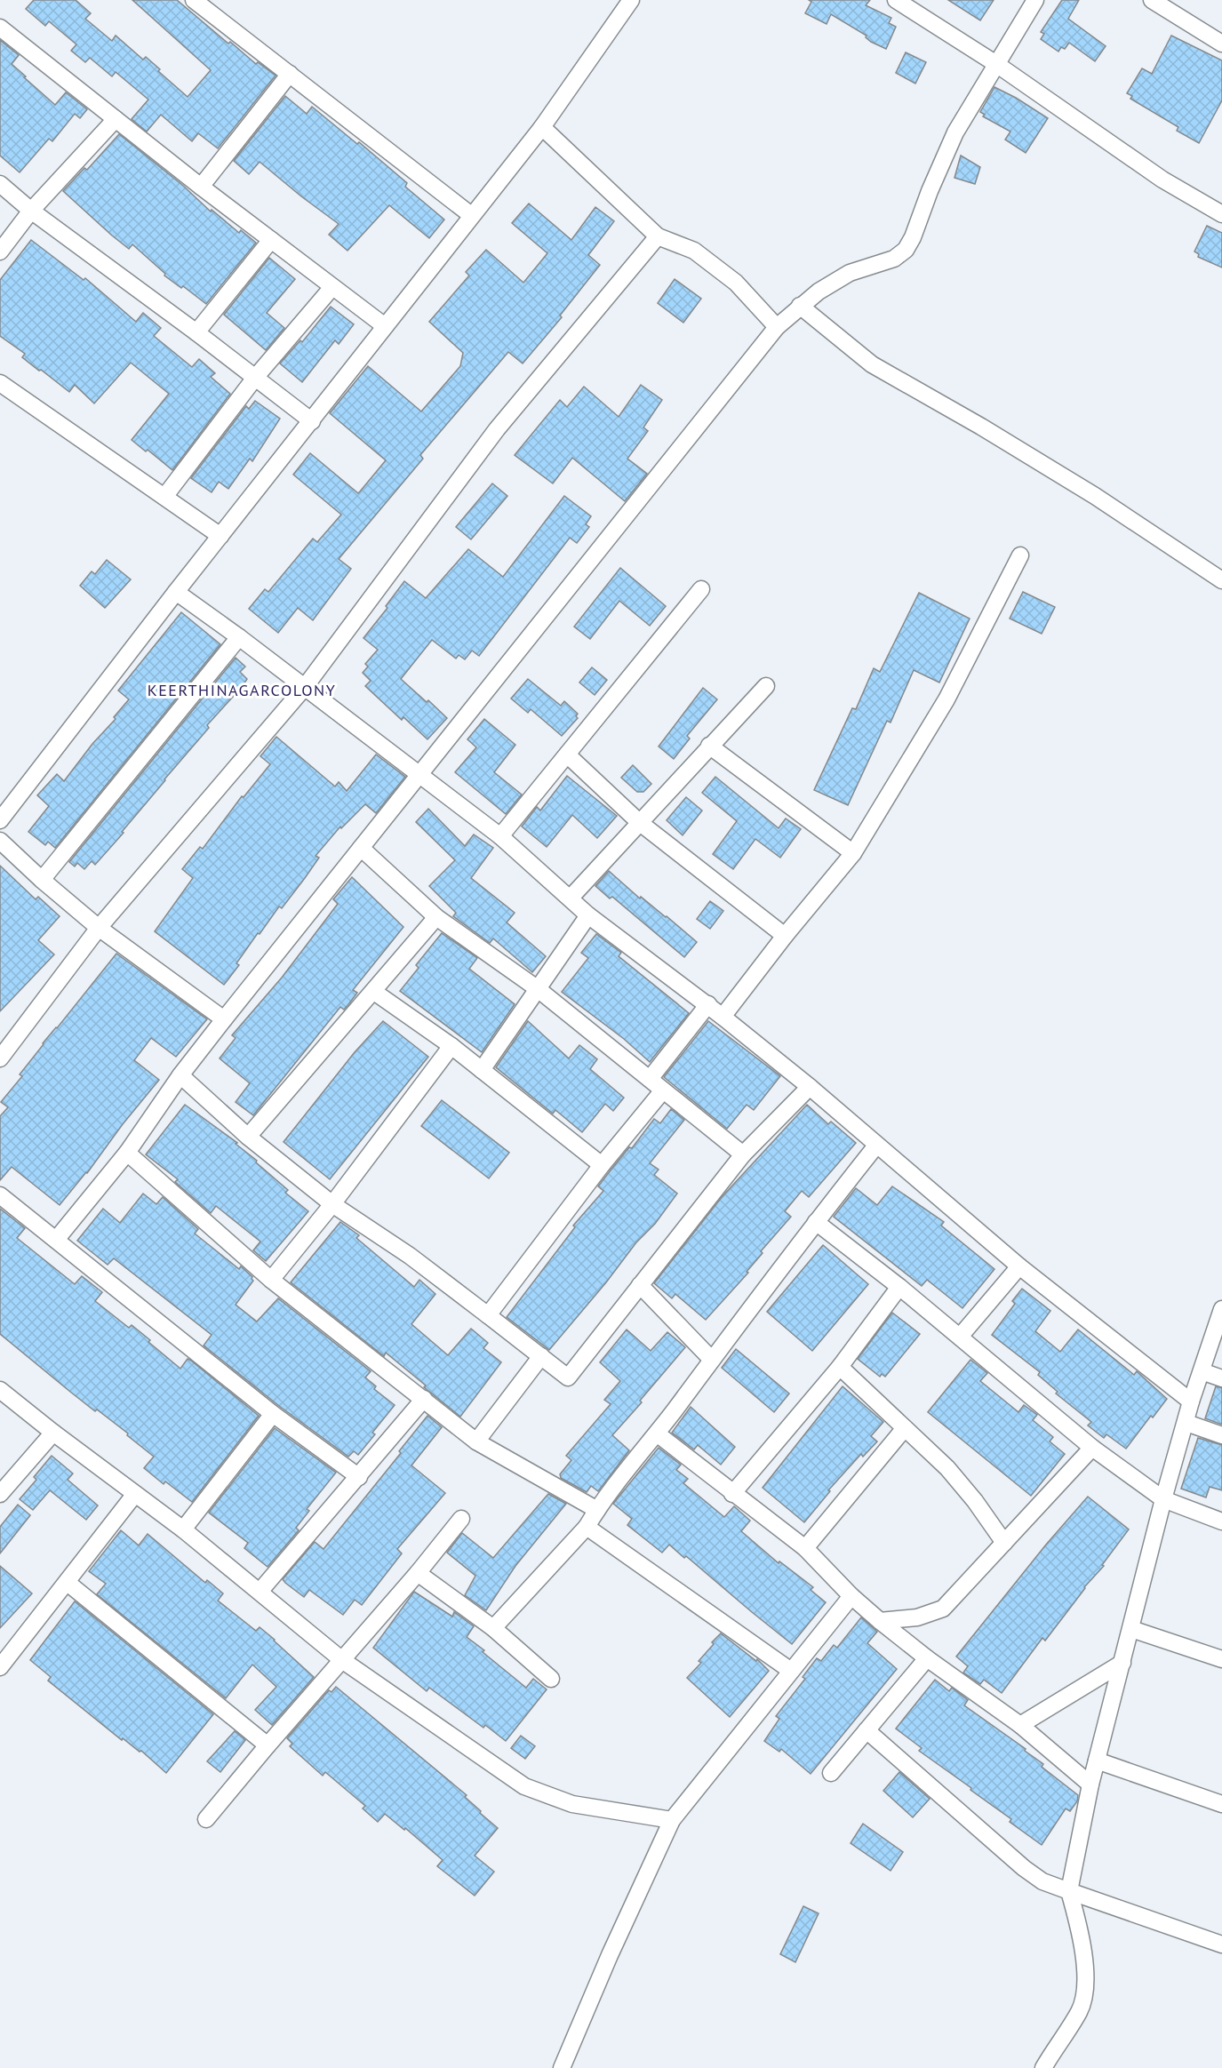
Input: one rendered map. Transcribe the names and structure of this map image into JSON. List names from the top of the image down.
{
  "districts": ["KEERTHINAGARCOLONY"]
}
